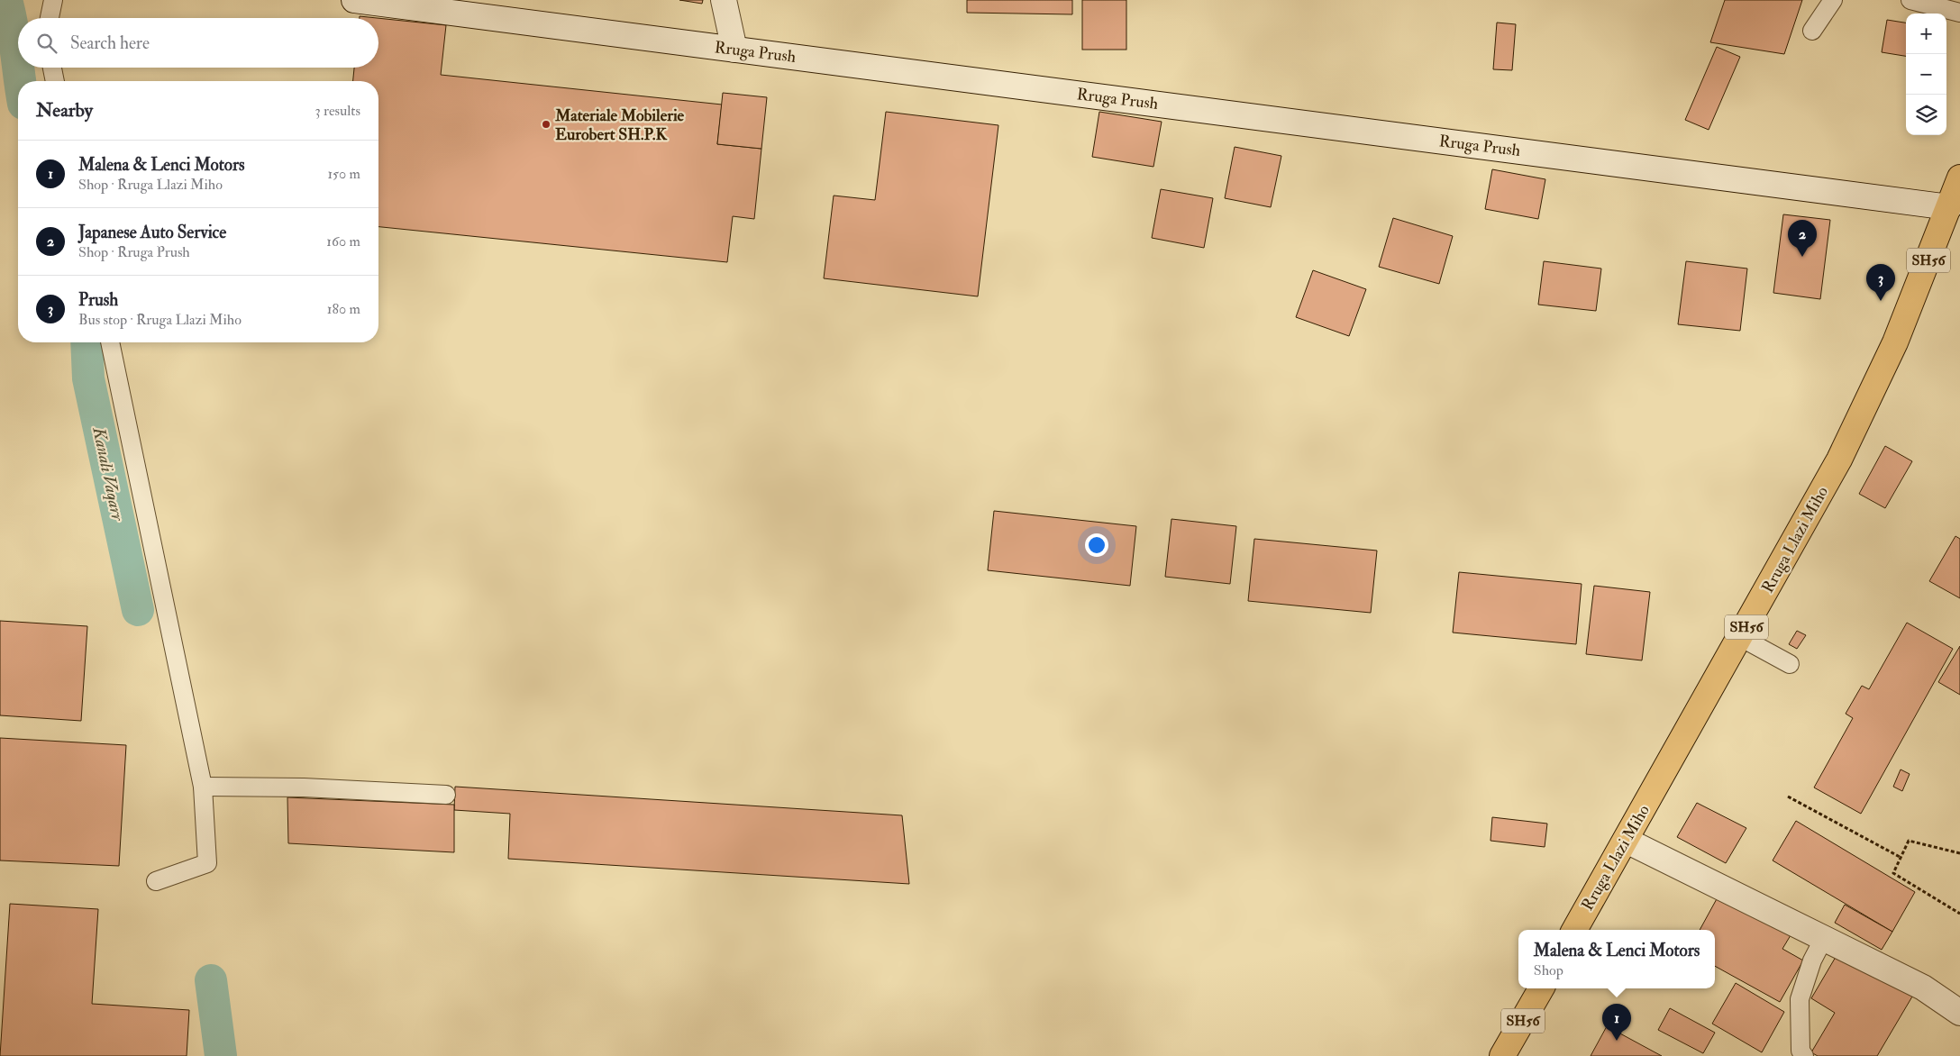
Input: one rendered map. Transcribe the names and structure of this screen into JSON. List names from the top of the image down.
{
  "streets": {
    "main road": ["SH56", "Rruga Llazi Miho"],
    "street": ["Rruga Prush"]
  },
  "crossings": [
    ["Rruga Prush", "Rruga Llazi Miho"]
  ],
  "water": ["Kanali Vaqarr"],
  "places": ["Materiale Mobilerie Eurobert SH.P.K"],
  "page": {
    "map_buttons": ["+", "−"],
    "search": "Search here",
    "heading": ["Nearby", "3 results"],
    "list": [
      {
        "mark": "1",
        "name": "Malena & Lenci Motors",
        "note": "Shop · Rruga Llazi Miho",
        "value": "150 m"
      },
      {
        "mark": "2",
        "name": "Japanese Auto Service",
        "note": "Shop · Rruga Prush",
        "value": "160 m"
      },
      {
        "mark": "3",
        "name": "Prush",
        "note": "Bus stop · Rruga Llazi Miho",
        "value": "180 m"
      }
    ],
    "pins": ["2", "3", "1"],
    "popup": ["Malena & Lenci Motors", "Shop"]
  }
}
